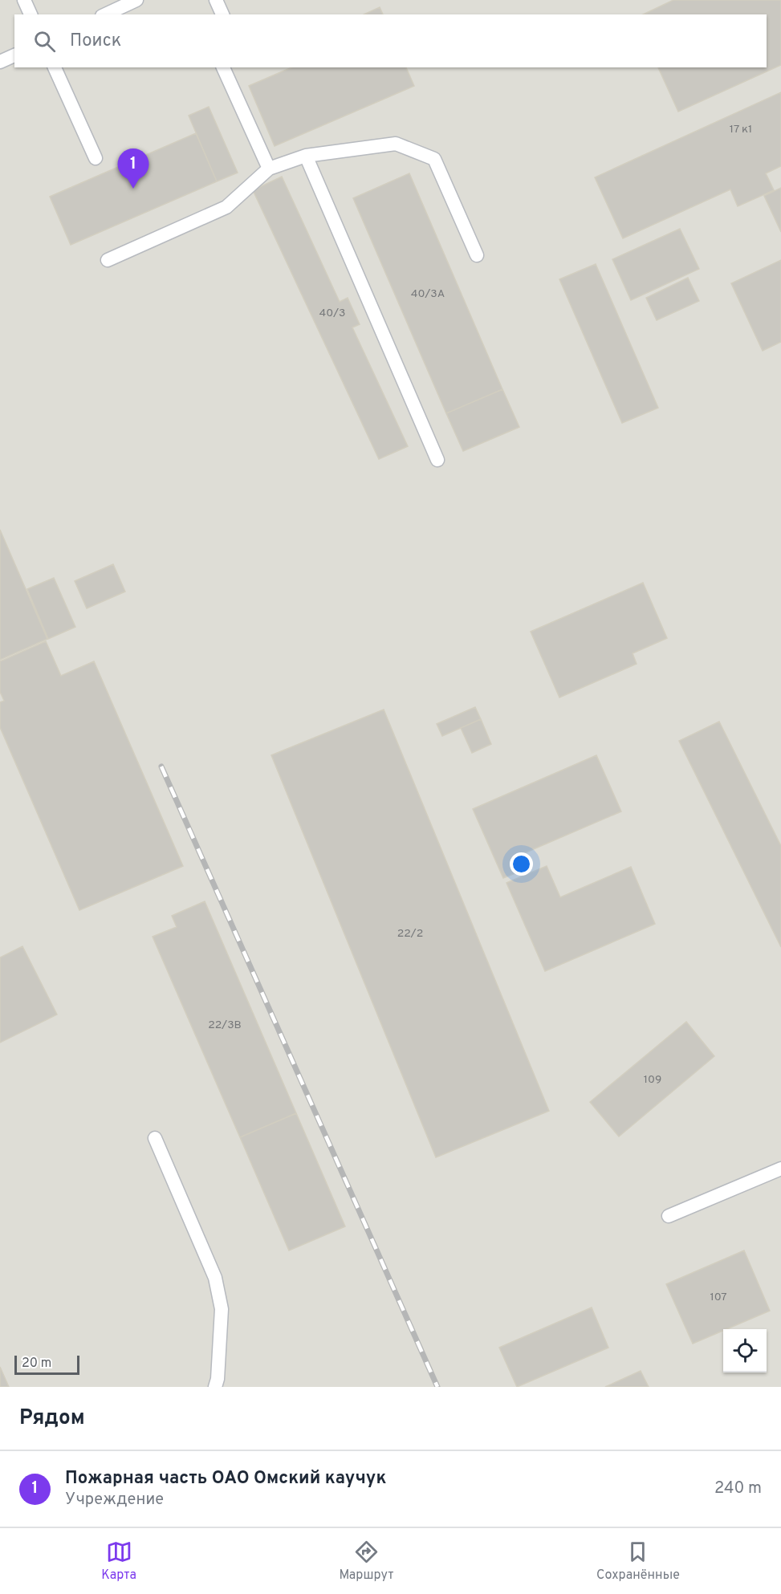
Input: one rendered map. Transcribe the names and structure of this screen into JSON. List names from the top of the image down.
{
  "house_numbers": [
    "17 к1",
    "40/3А",
    "40/3",
    "22/2",
    "22/3В",
    "109",
    "107"
  ],
  "scale_bar": "20 m",
  "page": {
    "search": "Поиск",
    "pins": "1",
    "scale": "20 m",
    "heading": "Рядом",
    "list": [
      {
        "mark": "1",
        "name": "Пожарная часть ОАО Омский каучук",
        "note": "Учреждение",
        "value": "240 m"
      }
    ],
    "nav": ["Карта", "Маршрут", "Сохранённые"]
  }
}
